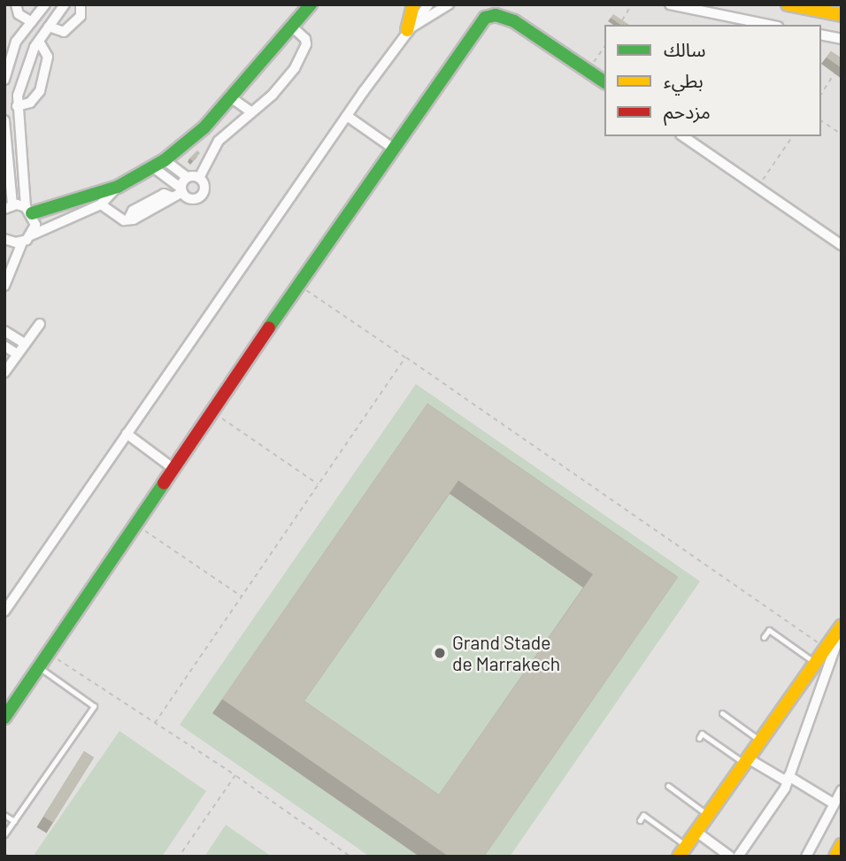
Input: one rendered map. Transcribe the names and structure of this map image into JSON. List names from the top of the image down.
{
  "places": ["Grand Stade de Marrakech"],
  "legend": ["سالك", "بطيء", "مزدحم"]
}
